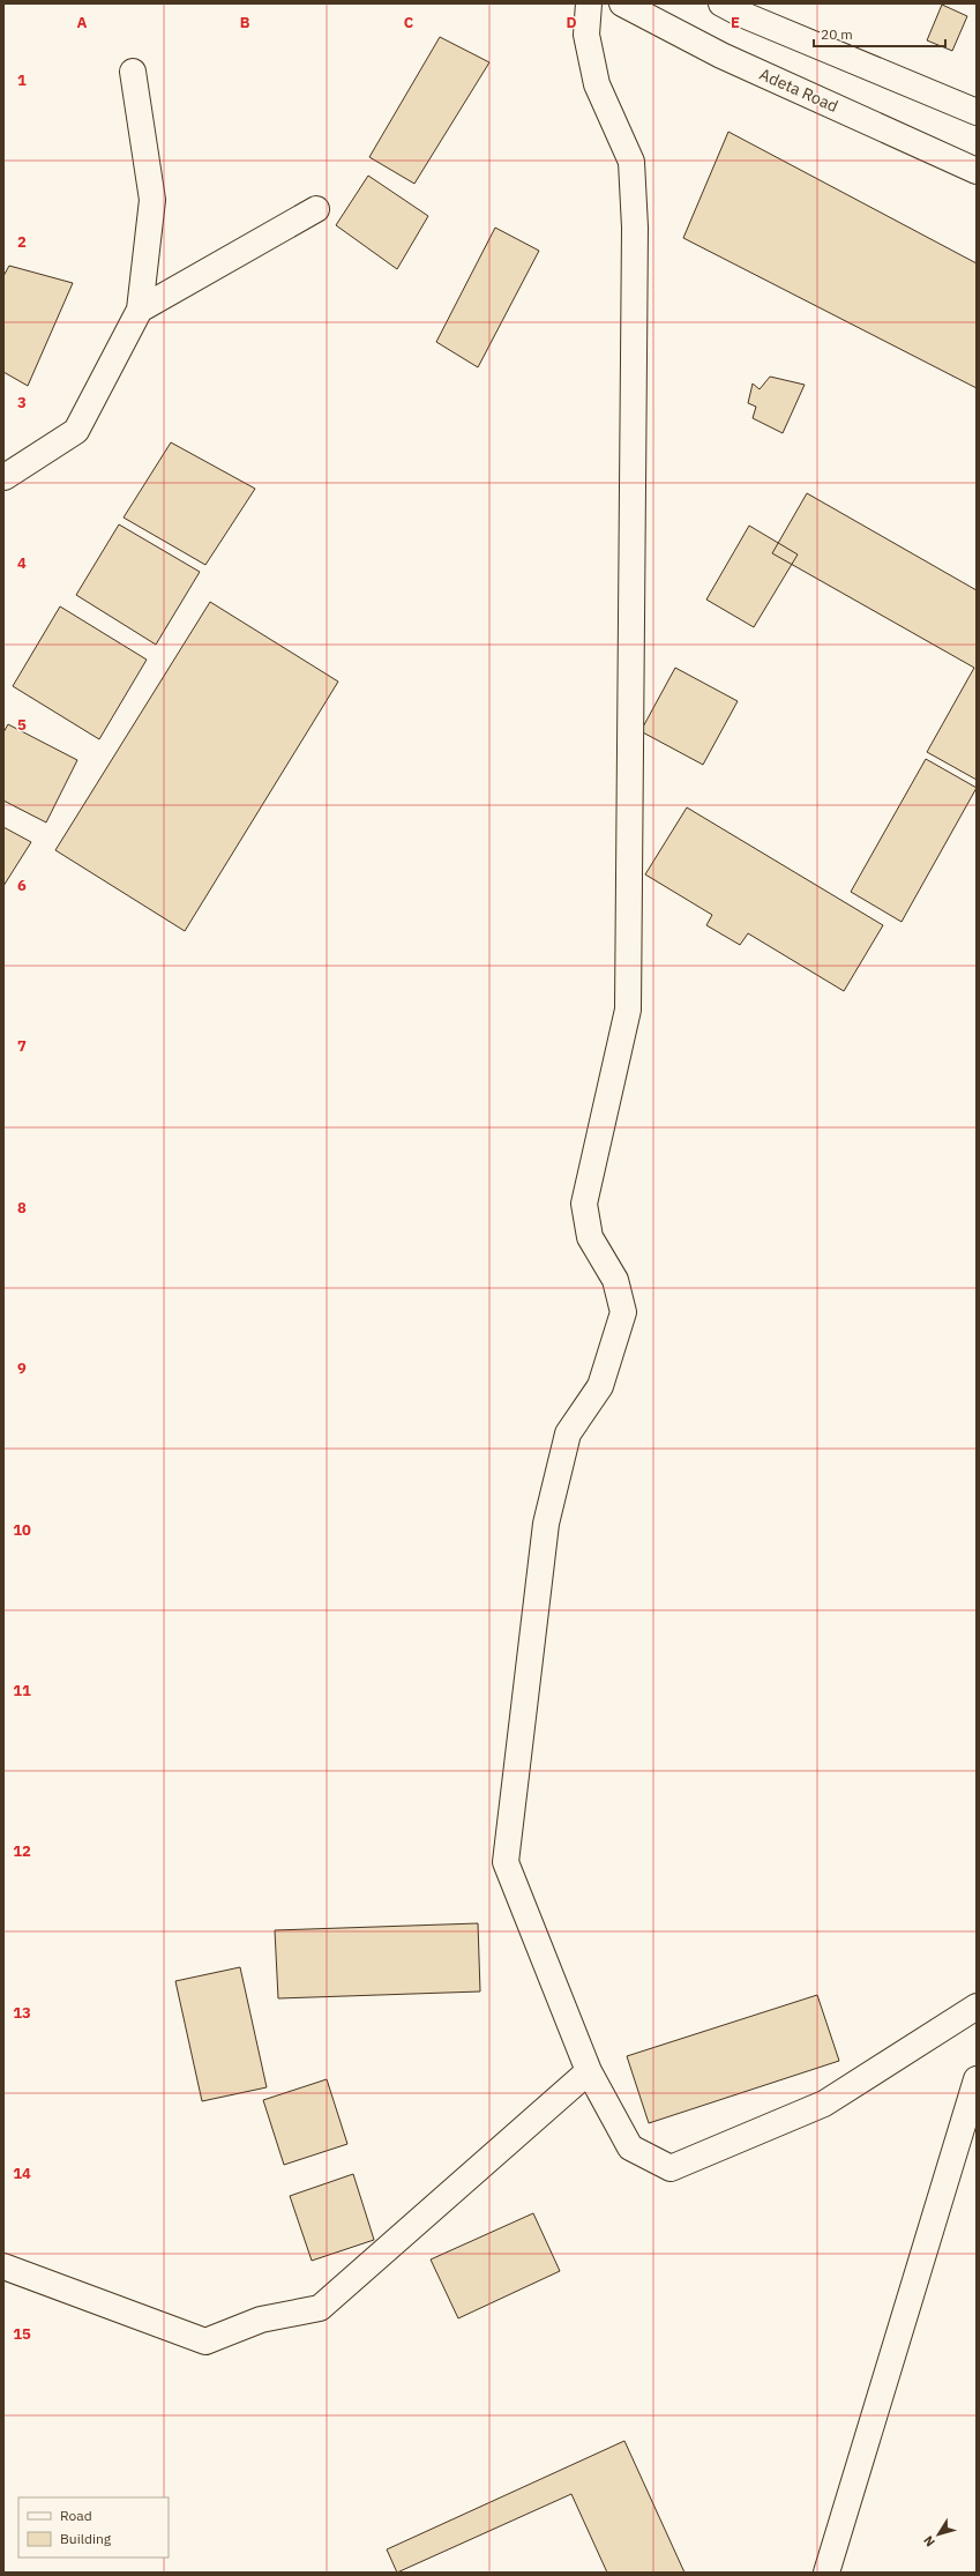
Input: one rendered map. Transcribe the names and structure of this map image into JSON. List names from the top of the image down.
{
  "streets": {
    "street": ["Adeta Road"]
  },
  "legend": ["Road", "Building"],
  "scale_bar": "20 m",
  "north": "bottom left",
  "grid": {
    "columns": [
      "A",
      "B",
      "C",
      "D",
      "E"
    ],
    "rows": [
      "1",
      "2",
      "3",
      "4",
      "5",
      "6",
      "7",
      "8",
      "9",
      "10",
      "11",
      "12",
      "13",
      "14",
      "15"
    ]
  }
}
